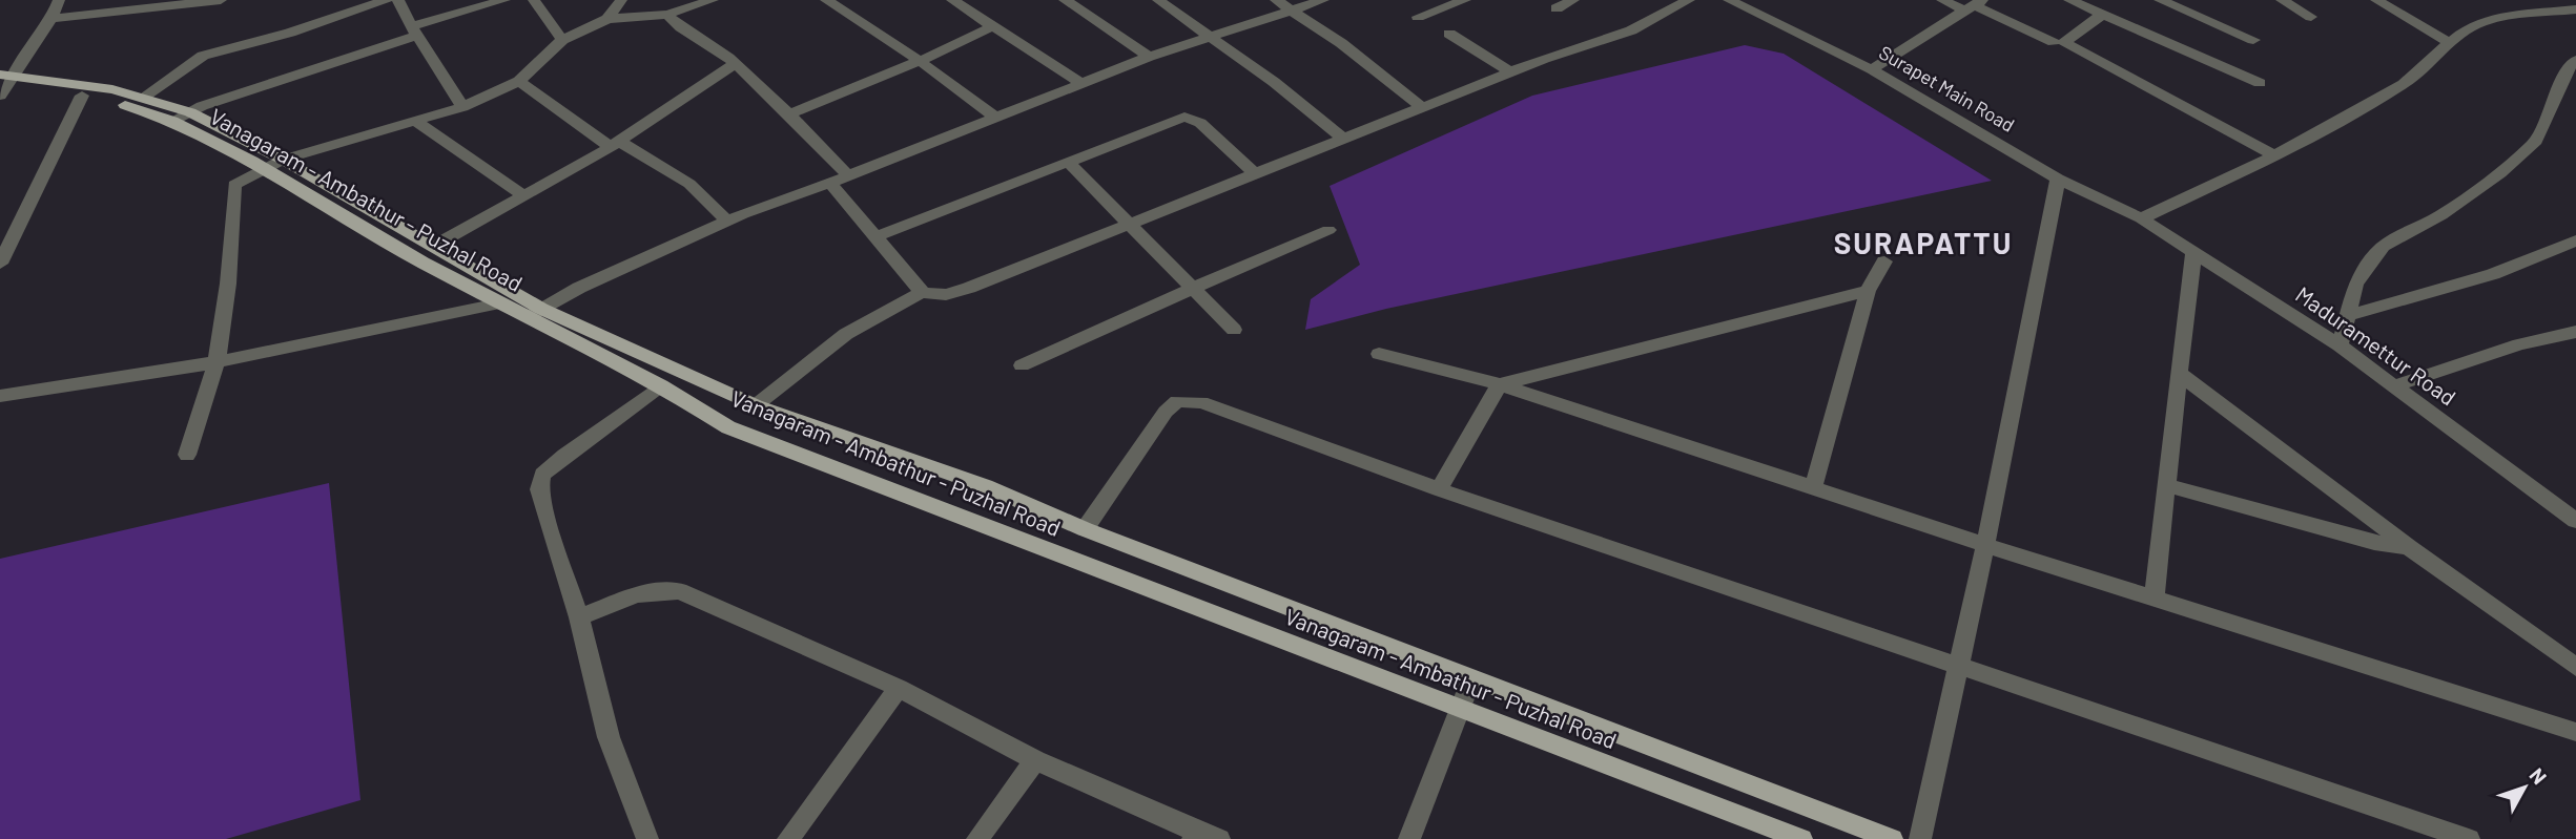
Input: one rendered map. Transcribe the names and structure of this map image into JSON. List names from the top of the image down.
{
  "streets": {
    "main road": ["Vanagaram - Ambathur - Puzhal Road"],
    "street": ["Surapet Main Road", "Maduramettur Road"]
  },
  "crossings": [
    ["Surapet Main Road", "Maduramettur Road"]
  ],
  "districts": ["SURAPATTU"],
  "north": "top right"
}
